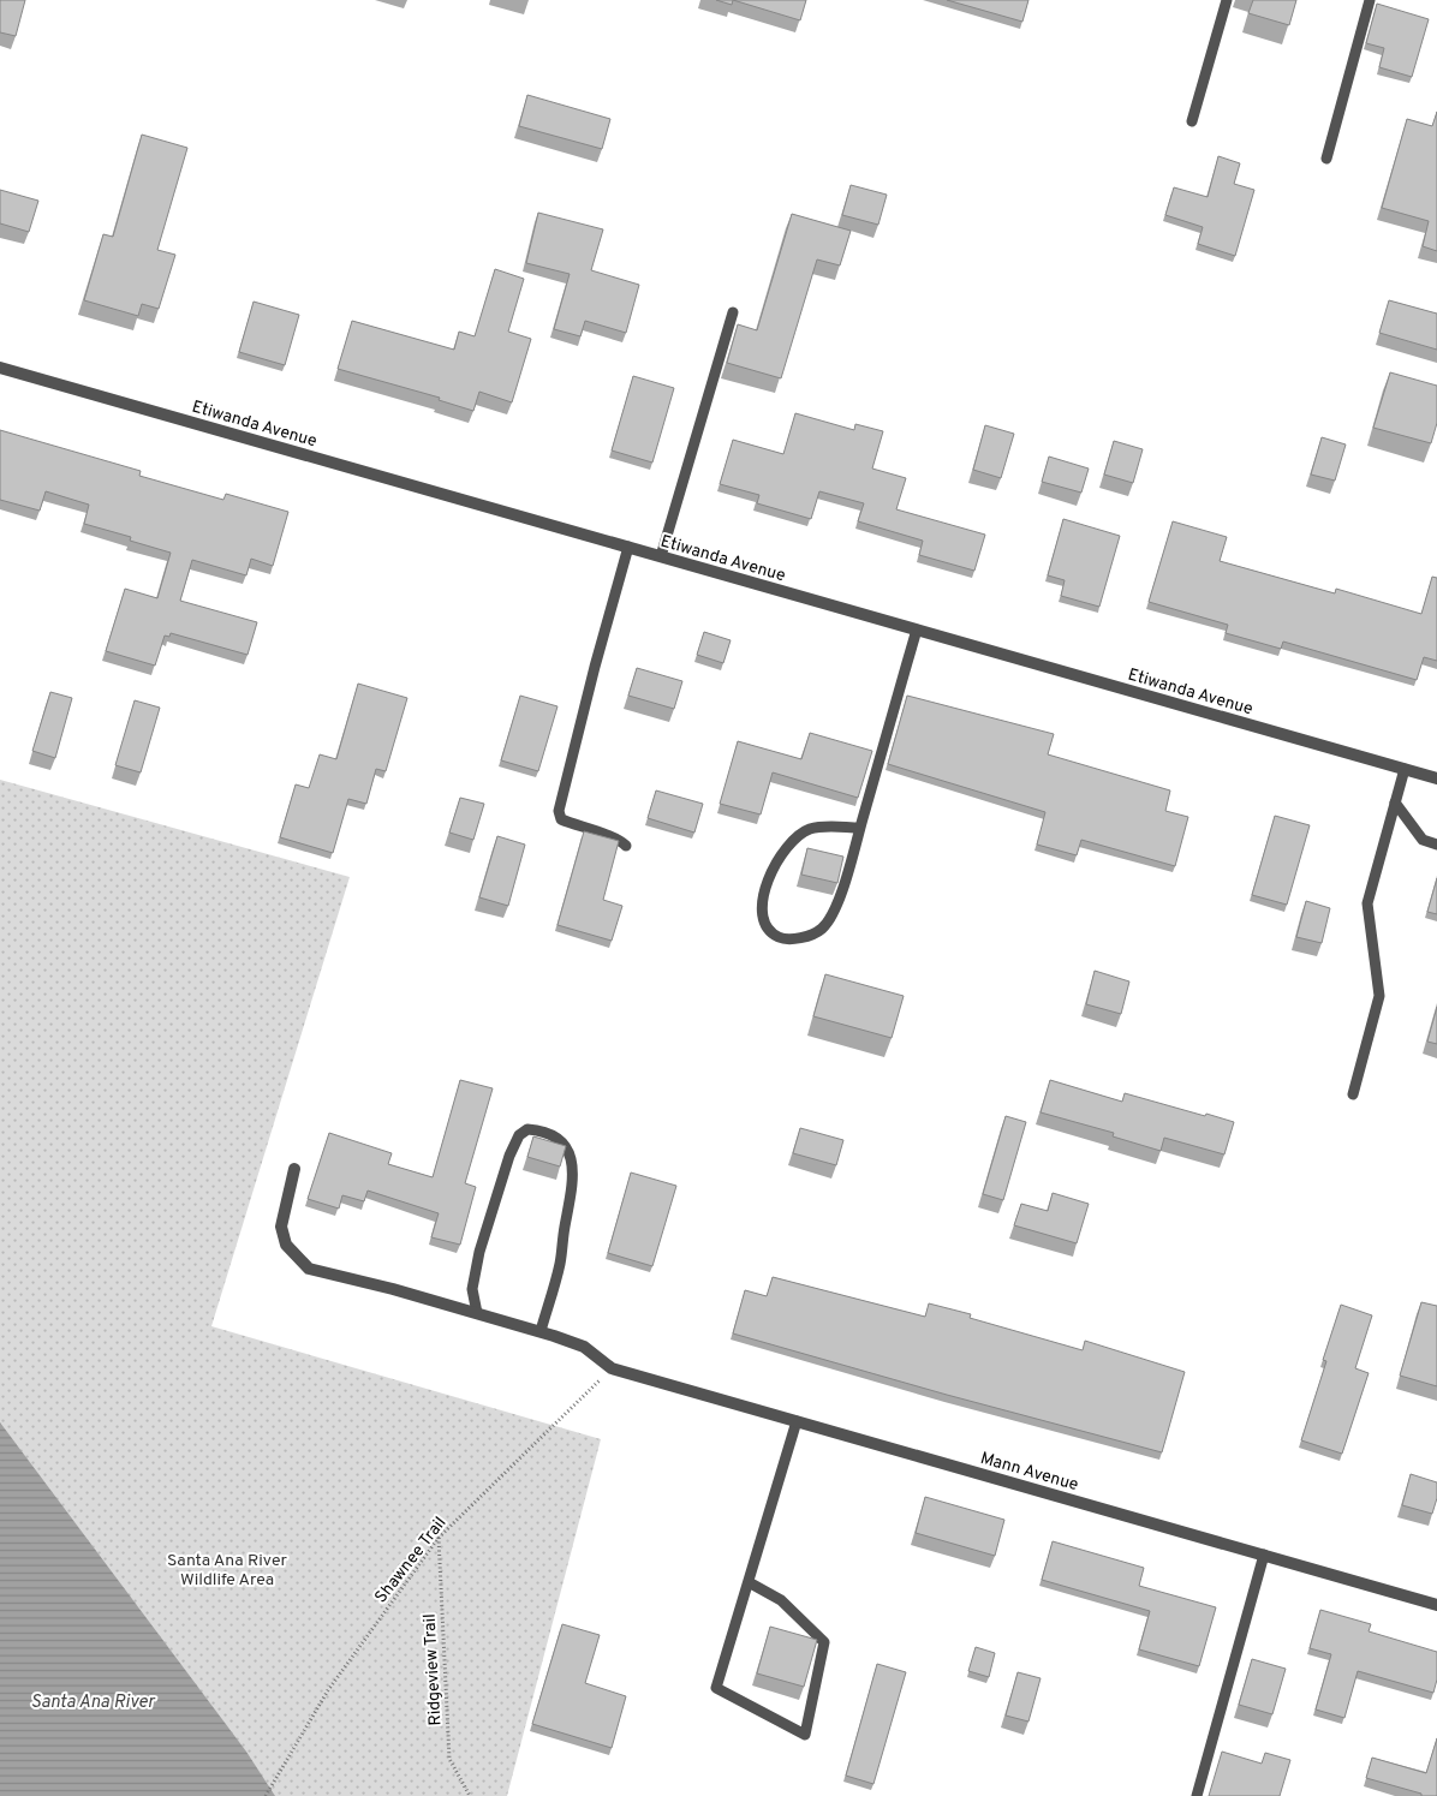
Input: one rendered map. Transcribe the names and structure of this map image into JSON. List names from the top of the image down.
{
  "streets": {
    "street": ["Etiwanda Avenue", "Mann Avenue"],
    "path": ["Shawnee Trail", "Ridgeview Trail"]
  },
  "crossings": [
    ["Mann Avenue", "Shawnee Trail"],
    ["Shawnee Trail", "Ridgeview Trail"]
  ],
  "water": ["Santa Ana River"],
  "parks": ["Santa Ana River Wildlife Area"]
}
